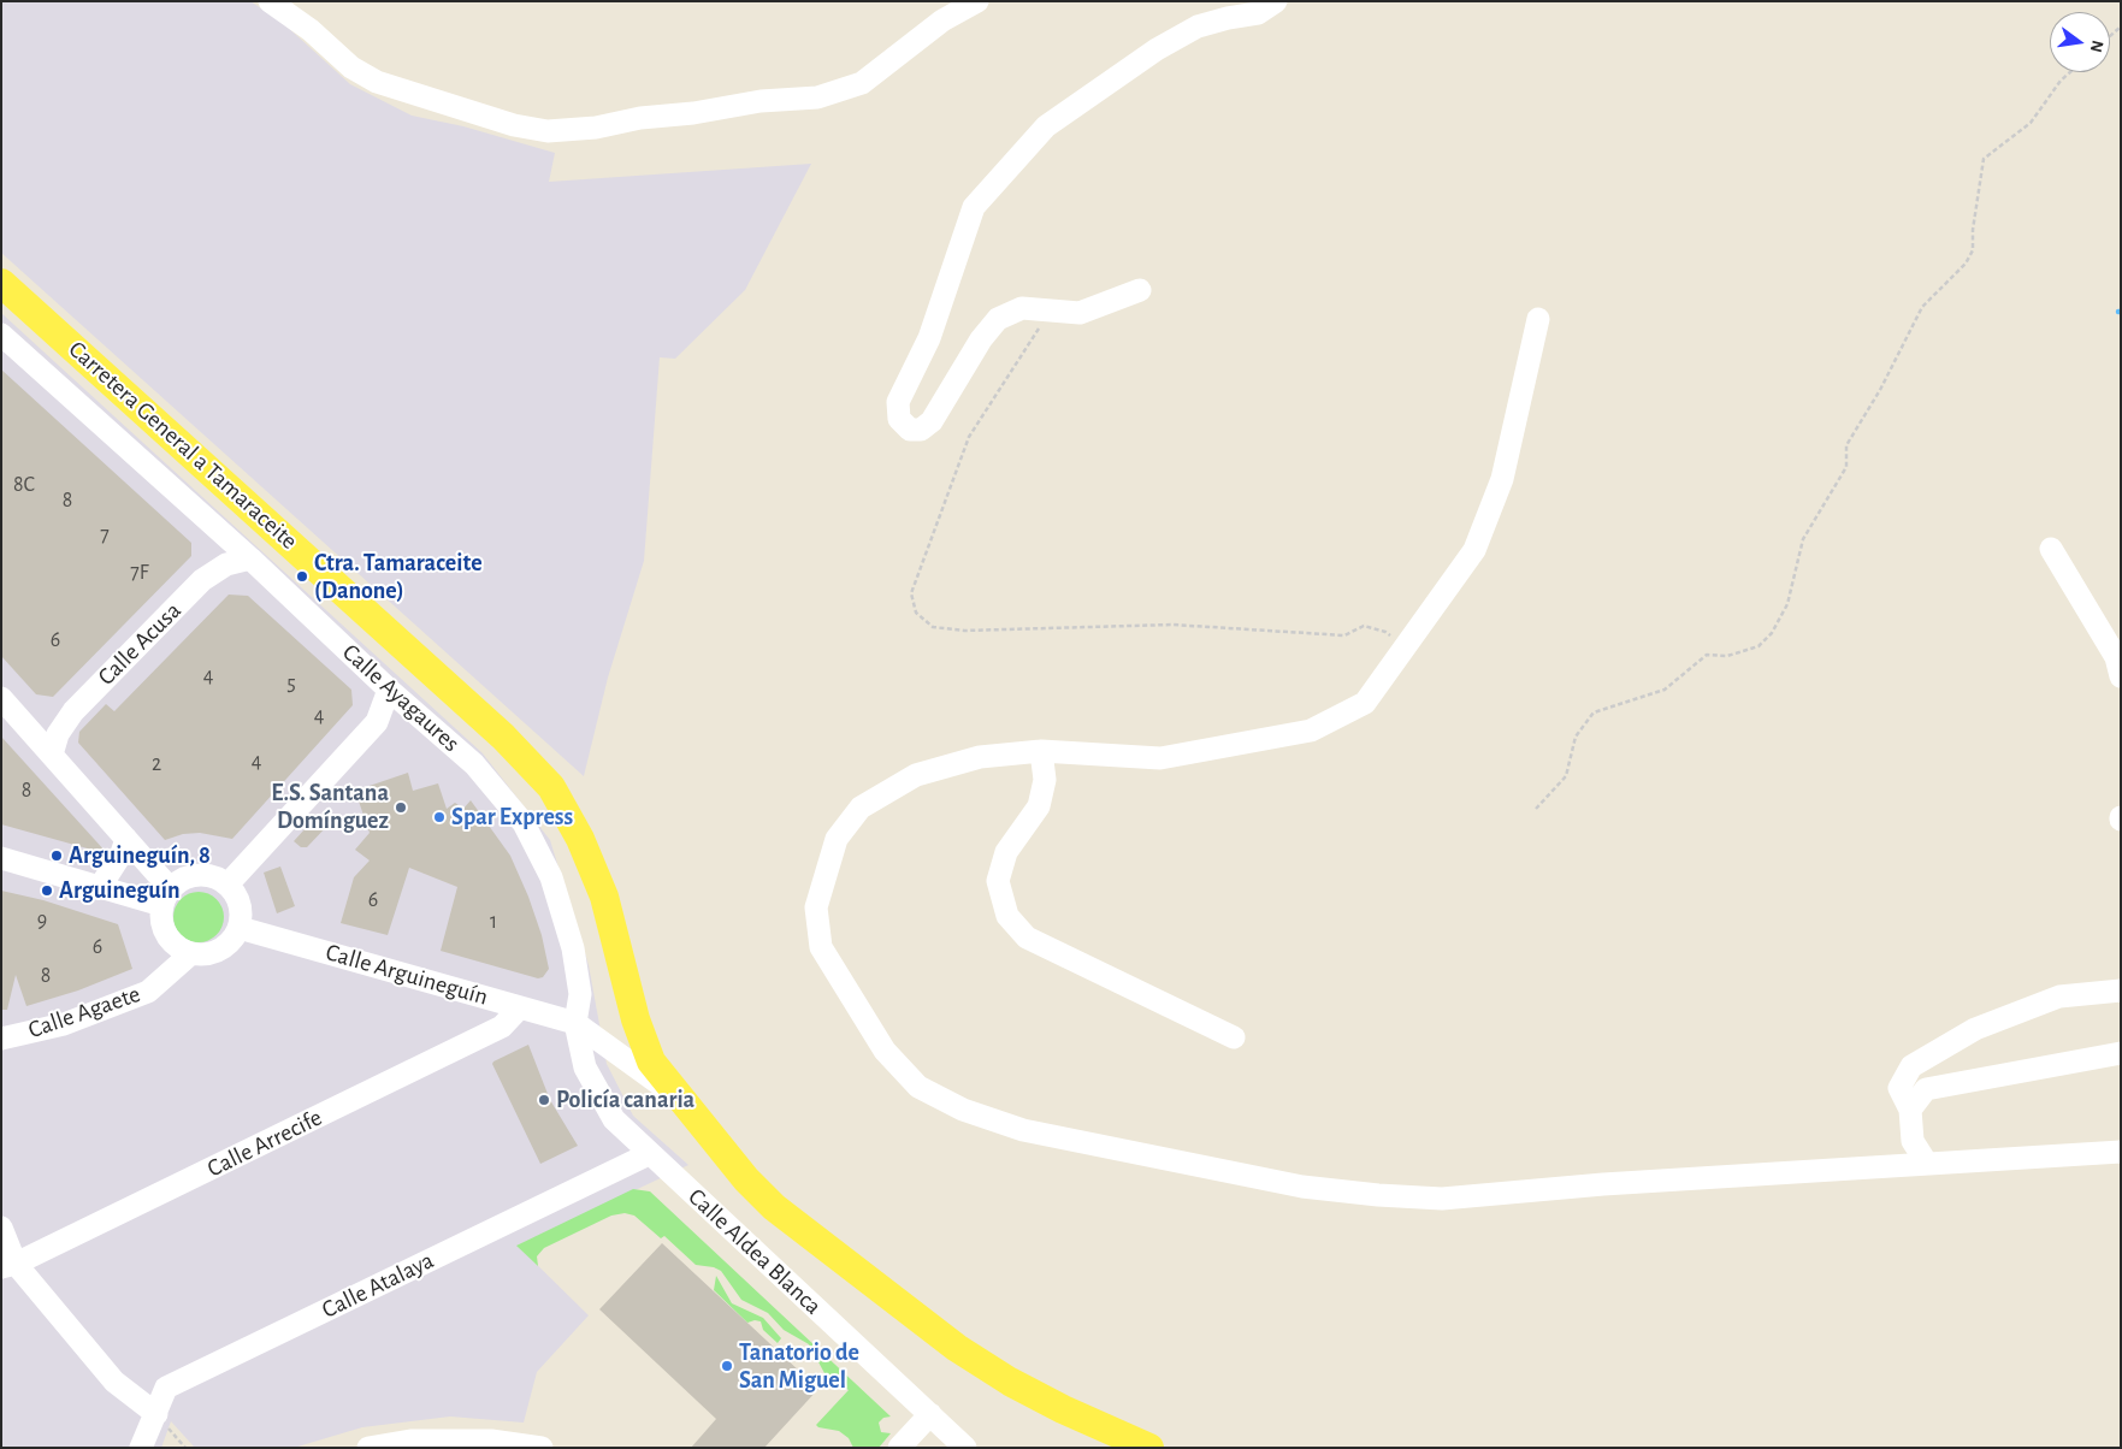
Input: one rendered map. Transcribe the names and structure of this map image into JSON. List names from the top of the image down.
{
  "streets": {
    "main road": ["Carretera General a Tamaraceite"],
    "street": [
      "Calle Acusa",
      "Calle Ayagaures",
      "Calle Arguineguín",
      "Calle Agaete",
      "Calle Arrecife",
      "Calle Aldea Blanca",
      "Calle Atalaya"
    ]
  },
  "crossings": [
    ["Carretera General a Tamaraceite", "Calle Arguineguín"],
    ["Calle Acusa", "Calle Ayagaures"],
    ["Calle Ayagaures", "Calle Arguineguín"],
    ["Calle Ayagaures", "Calle Aldea Blanca"],
    ["Calle Ayagaures", "Calle Atalaya"],
    ["Calle Arguineguín", "Calle Agaete"],
    ["Calle Arguineguín", "Calle Arrecife"],
    ["Calle Aldea Blanca", "Calle Atalaya"]
  ],
  "places": [
    "Ctra. Tamaraceite (Danone)",
    "E.S. Santana Domínguez",
    "Spar Express",
    "Arguineguín, 8",
    "Arguineguín",
    "Policía canaria",
    "Tanatorio de San Miguel"
  ],
  "house_numbers": [
    "8C",
    "8",
    "7",
    "7F",
    "6",
    "4",
    "5",
    "4",
    "4",
    "2",
    "8",
    "6",
    "9",
    "1",
    "6",
    "8"
  ],
  "north": "right"
}
